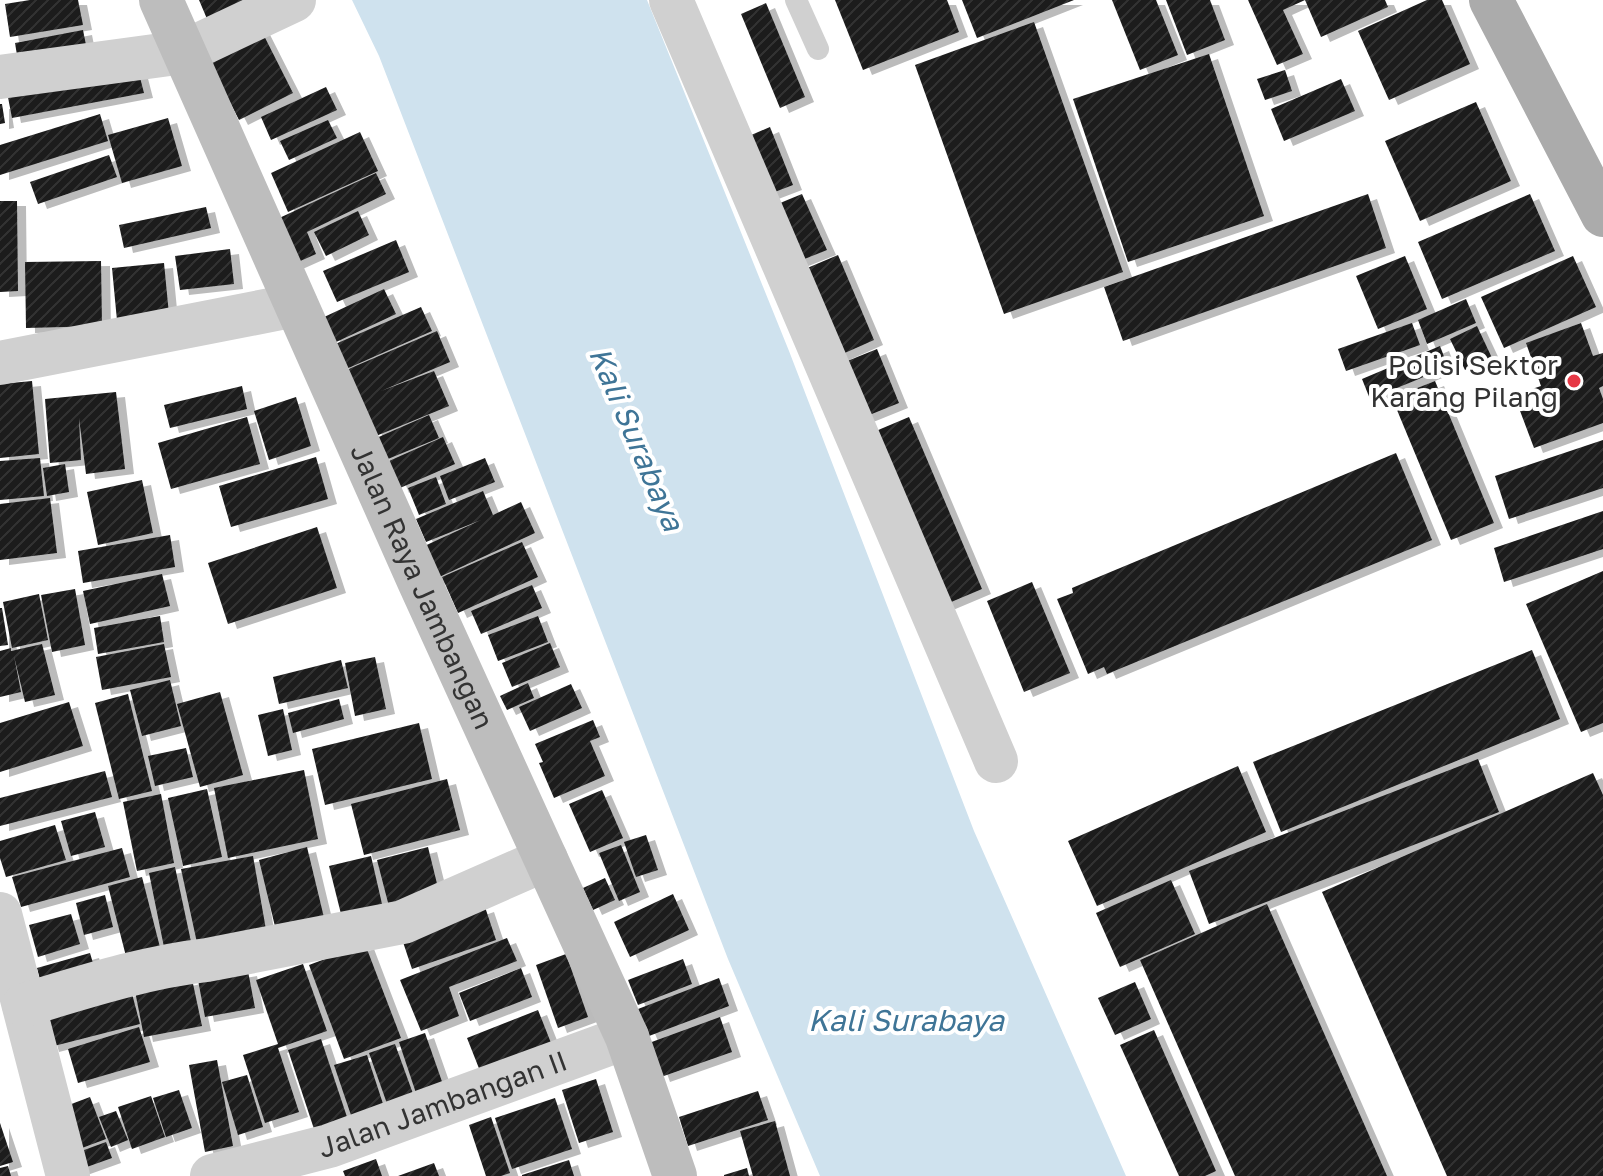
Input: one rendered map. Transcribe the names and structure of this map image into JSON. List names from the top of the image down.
{
  "streets": {
    "main road": ["Jalan Raya Jambangan"],
    "street": ["Jalan Jambangan II"]
  },
  "crossings": [
    ["Jalan Raya Jambangan", "Jalan Jambangan II"]
  ],
  "water": ["Kali Surabaya"],
  "places": ["Polisi Sektor Karang Pilang"]
}
